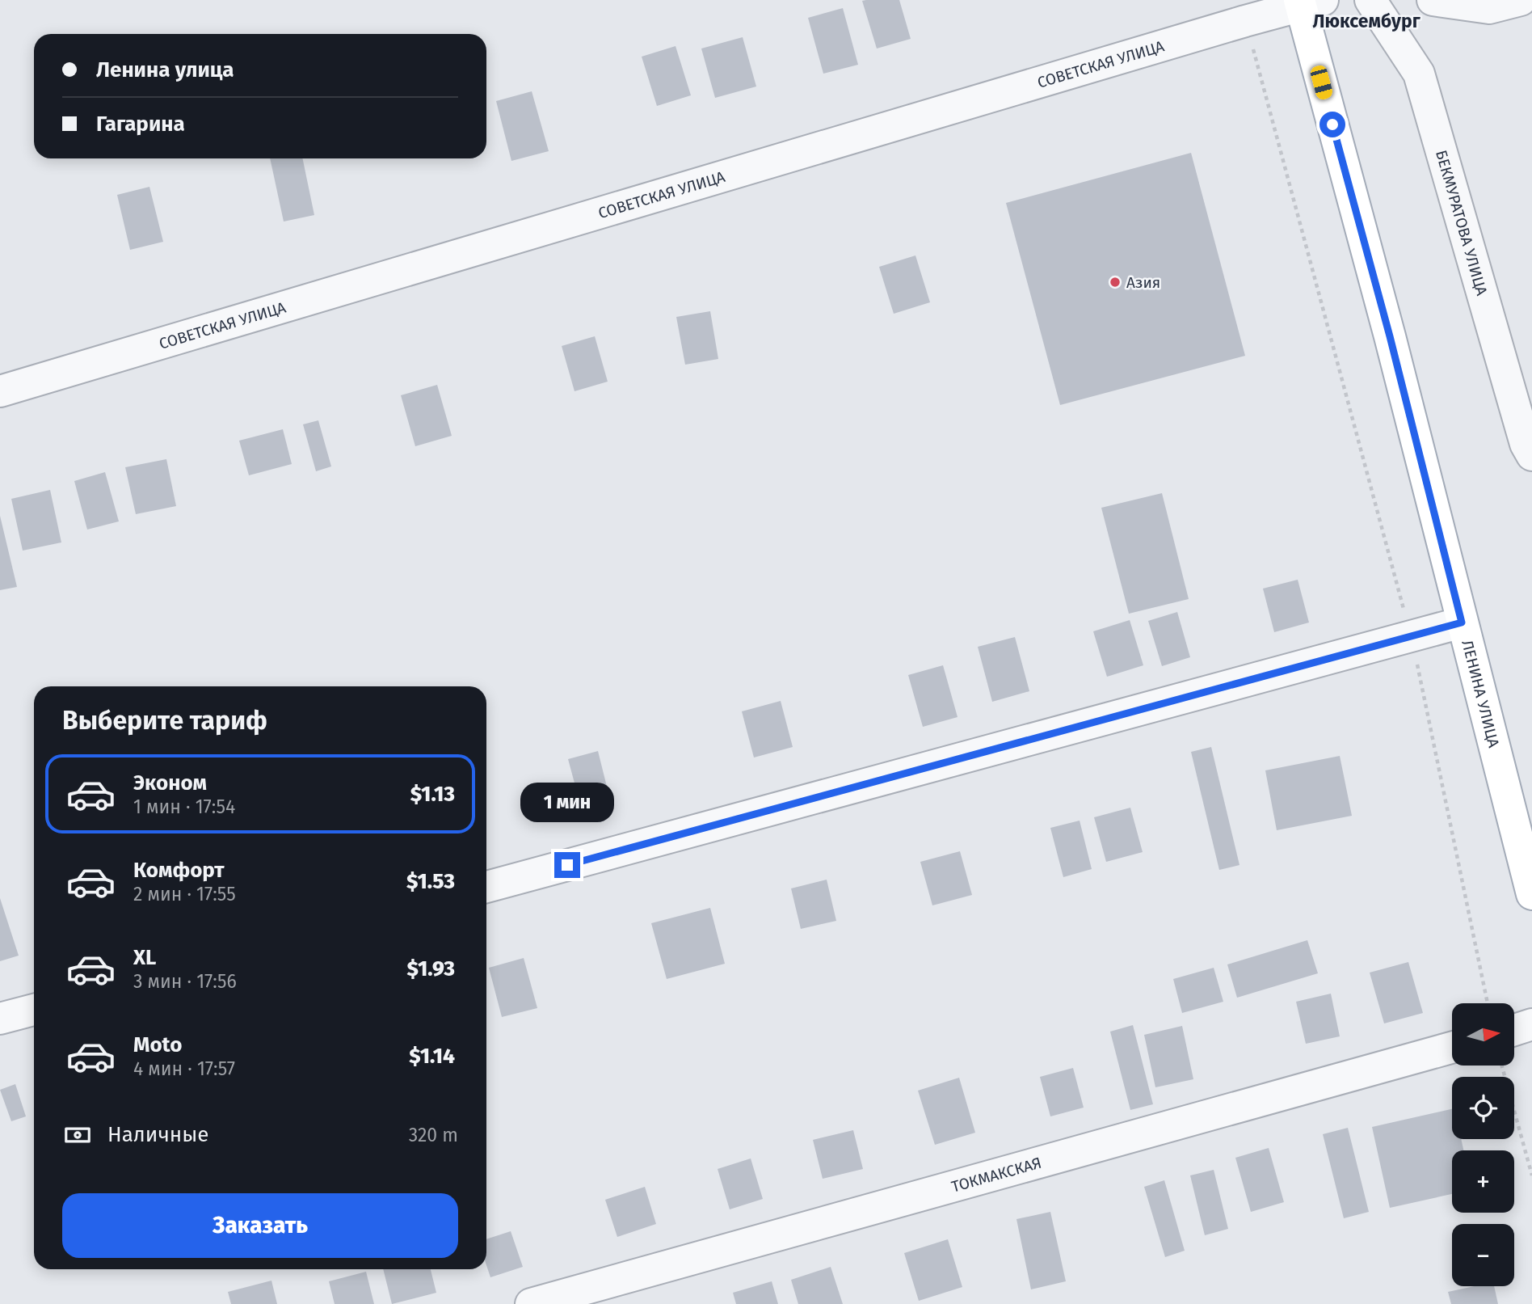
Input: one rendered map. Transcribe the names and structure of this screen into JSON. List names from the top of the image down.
{
  "streets": {
    "main road": ["ЛЕНИНА УЛИЦА"],
    "street": ["СОВЕТСКАЯ УЛИЦА", "БЕКМУРАТОВА УЛИЦА", "ТОКМАКСКАЯ"]
  },
  "crossings": [
    ["СОВЕТСКАЯ УЛИЦА", "ЛЕНИНА УЛИЦА"]
  ],
  "districts": ["Люксембург"],
  "places": ["Азия"],
  "north": "right",
  "page": {
    "banner": ["Ленина улица", "Гагарина"],
    "heading": "Выберите тариф",
    "list": [
      {
        "name": "Эконом",
        "note": "1 мин · 17:54",
        "value": "$1.13"
      },
      {
        "name": "Комфорт",
        "note": "2 мин · 17:55",
        "value": "$1.53"
      },
      {
        "name": "XL",
        "note": "3 мин · 17:56",
        "value": "$1.93"
      },
      {
        "name": "Moto",
        "note": "4 мин · 17:57",
        "value": "$1.14"
      }
    ],
    "bubble": "1 мин",
    "map_buttons": ["+", "−"],
    "pay": ["Наличные", "320 m"],
    "buttons": "Заказать"
  }
}
